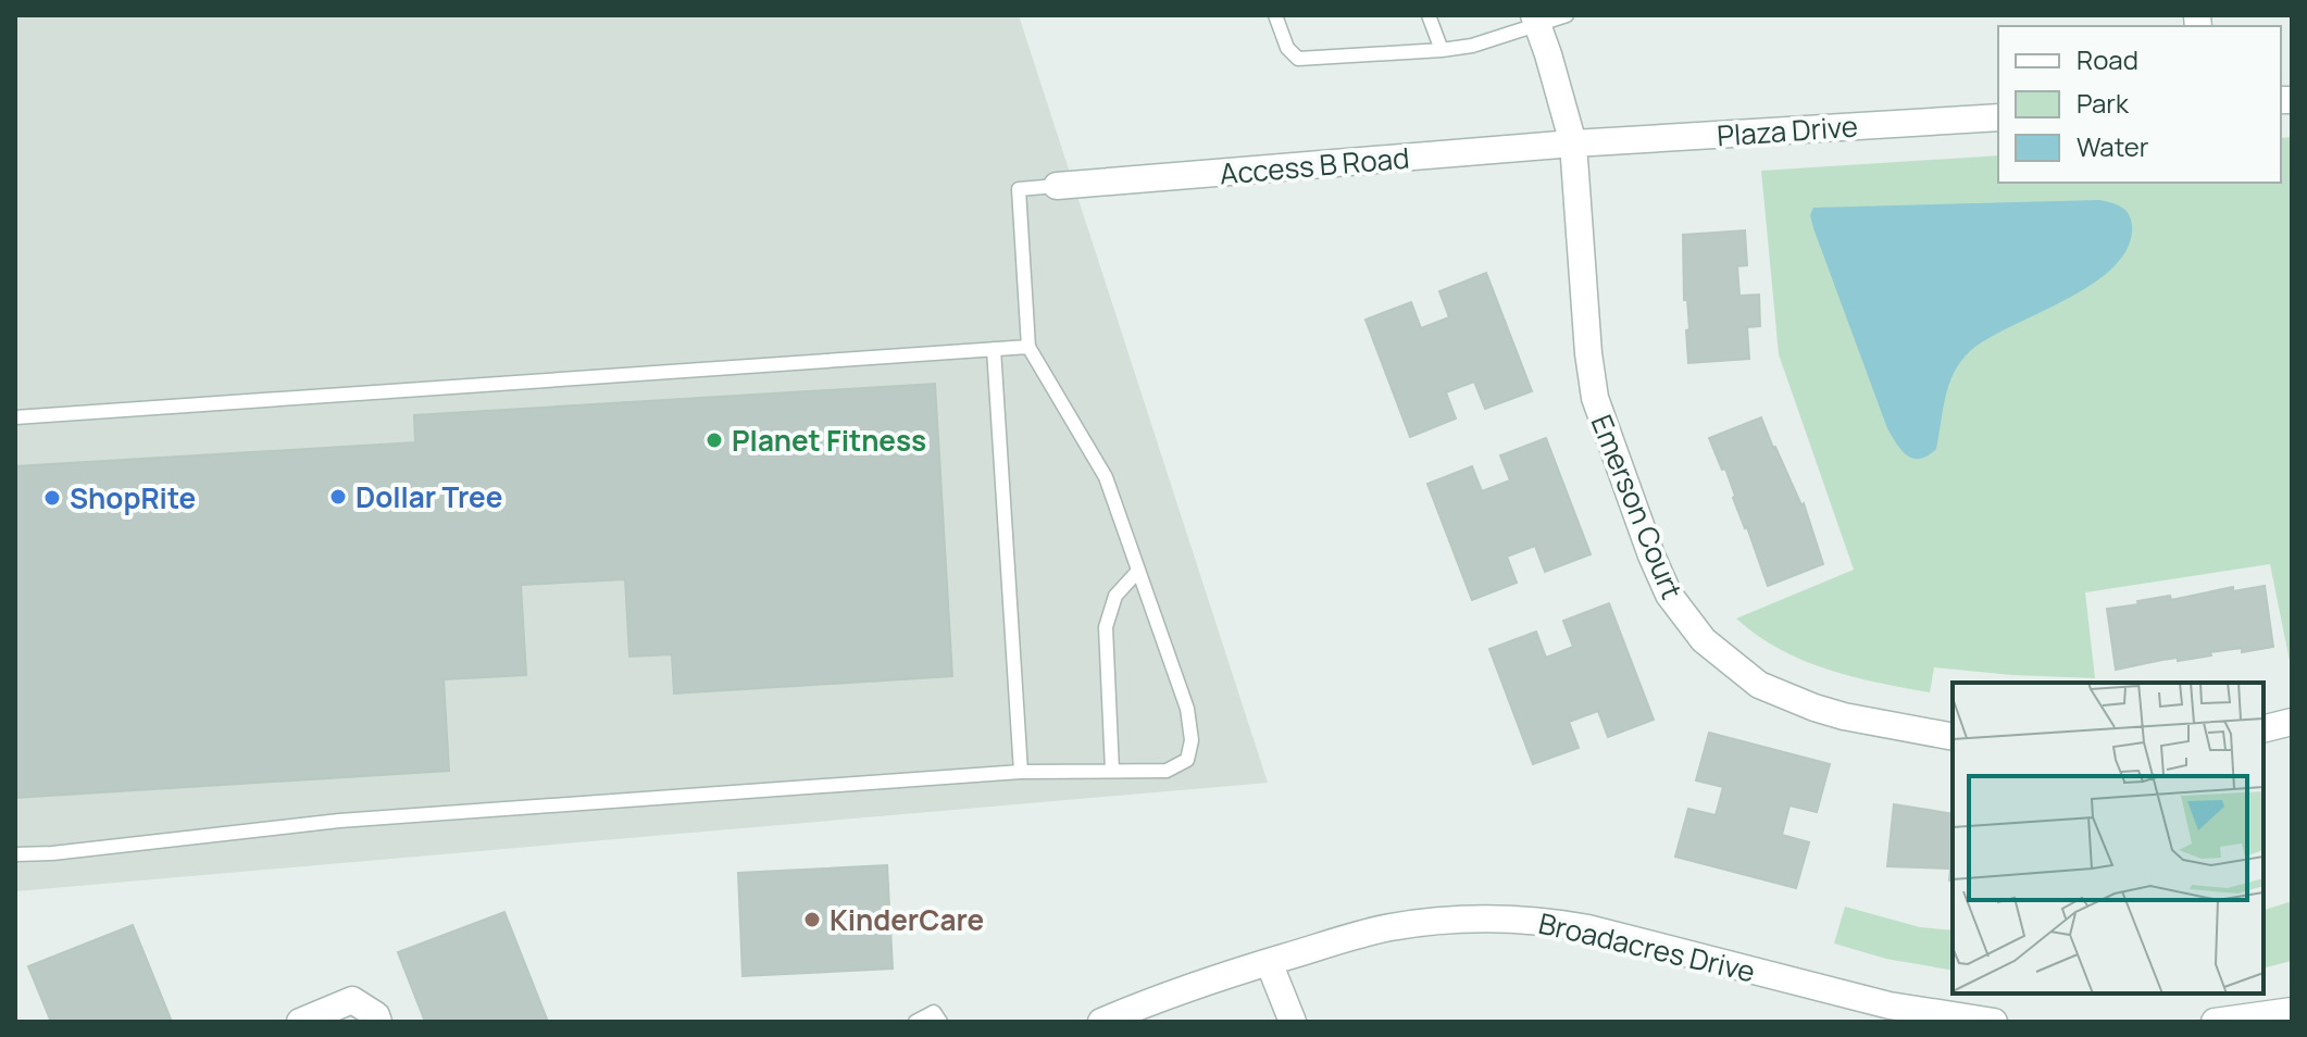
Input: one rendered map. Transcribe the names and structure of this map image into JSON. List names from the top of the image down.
{
  "streets": {
    "street": [
      "Plaza Drive",
      "Access B Road",
      "Emerson Court",
      "Broadacres Drive"
    ]
  },
  "crossings": [
    ["Plaza Drive", "Access B Road"],
    ["Plaza Drive", "Emerson Court"],
    ["Access B Road", "Emerson Court"]
  ],
  "places": [
    "Planet Fitness",
    "Dollar Tree",
    "ShopRite",
    "KinderCare"
  ],
  "legend": ["Road", "Park", "Water"]
}
